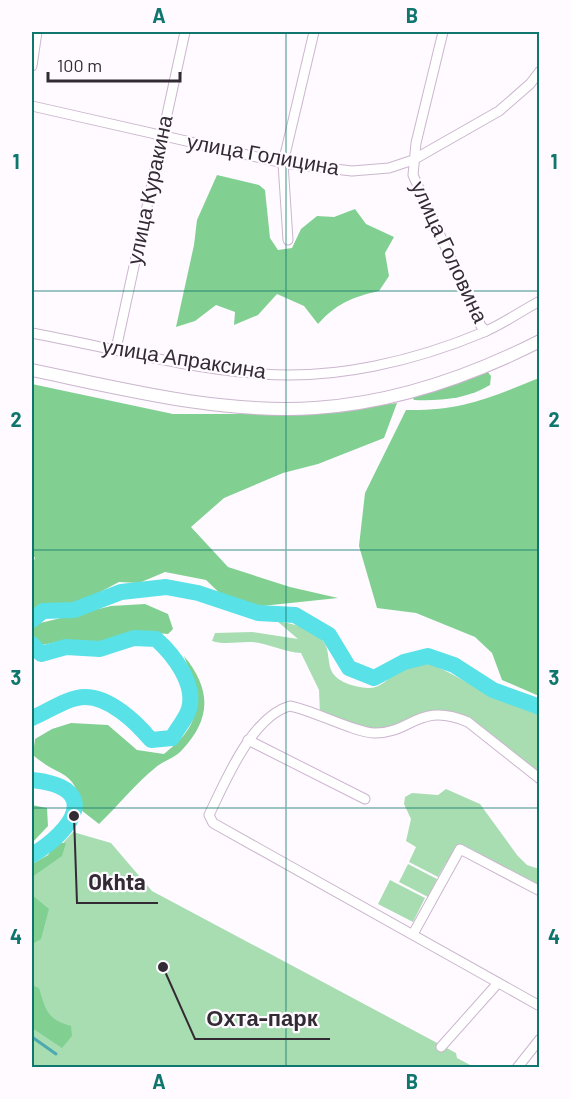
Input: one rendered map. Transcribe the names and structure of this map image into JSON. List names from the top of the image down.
{
  "streets": {
    "street": [
      "улица Голицина",
      "улица Куракина",
      "улица Головина",
      "улица Апраксина"
    ]
  },
  "crossings": [
    ["улица Голицина", "улица Куракина"],
    ["улица Голицина", "улица Головина"],
    ["улица Куракина", "улица Апраксина"],
    ["улица Головина", "улица Апраксина"]
  ],
  "places": ["Okhta", "Охта-парк"],
  "scale_bar": "100 m",
  "grid": {
    "columns": ["A", "B"],
    "rows": [
      "1",
      "2",
      "3",
      "4"
    ]
  }
}
